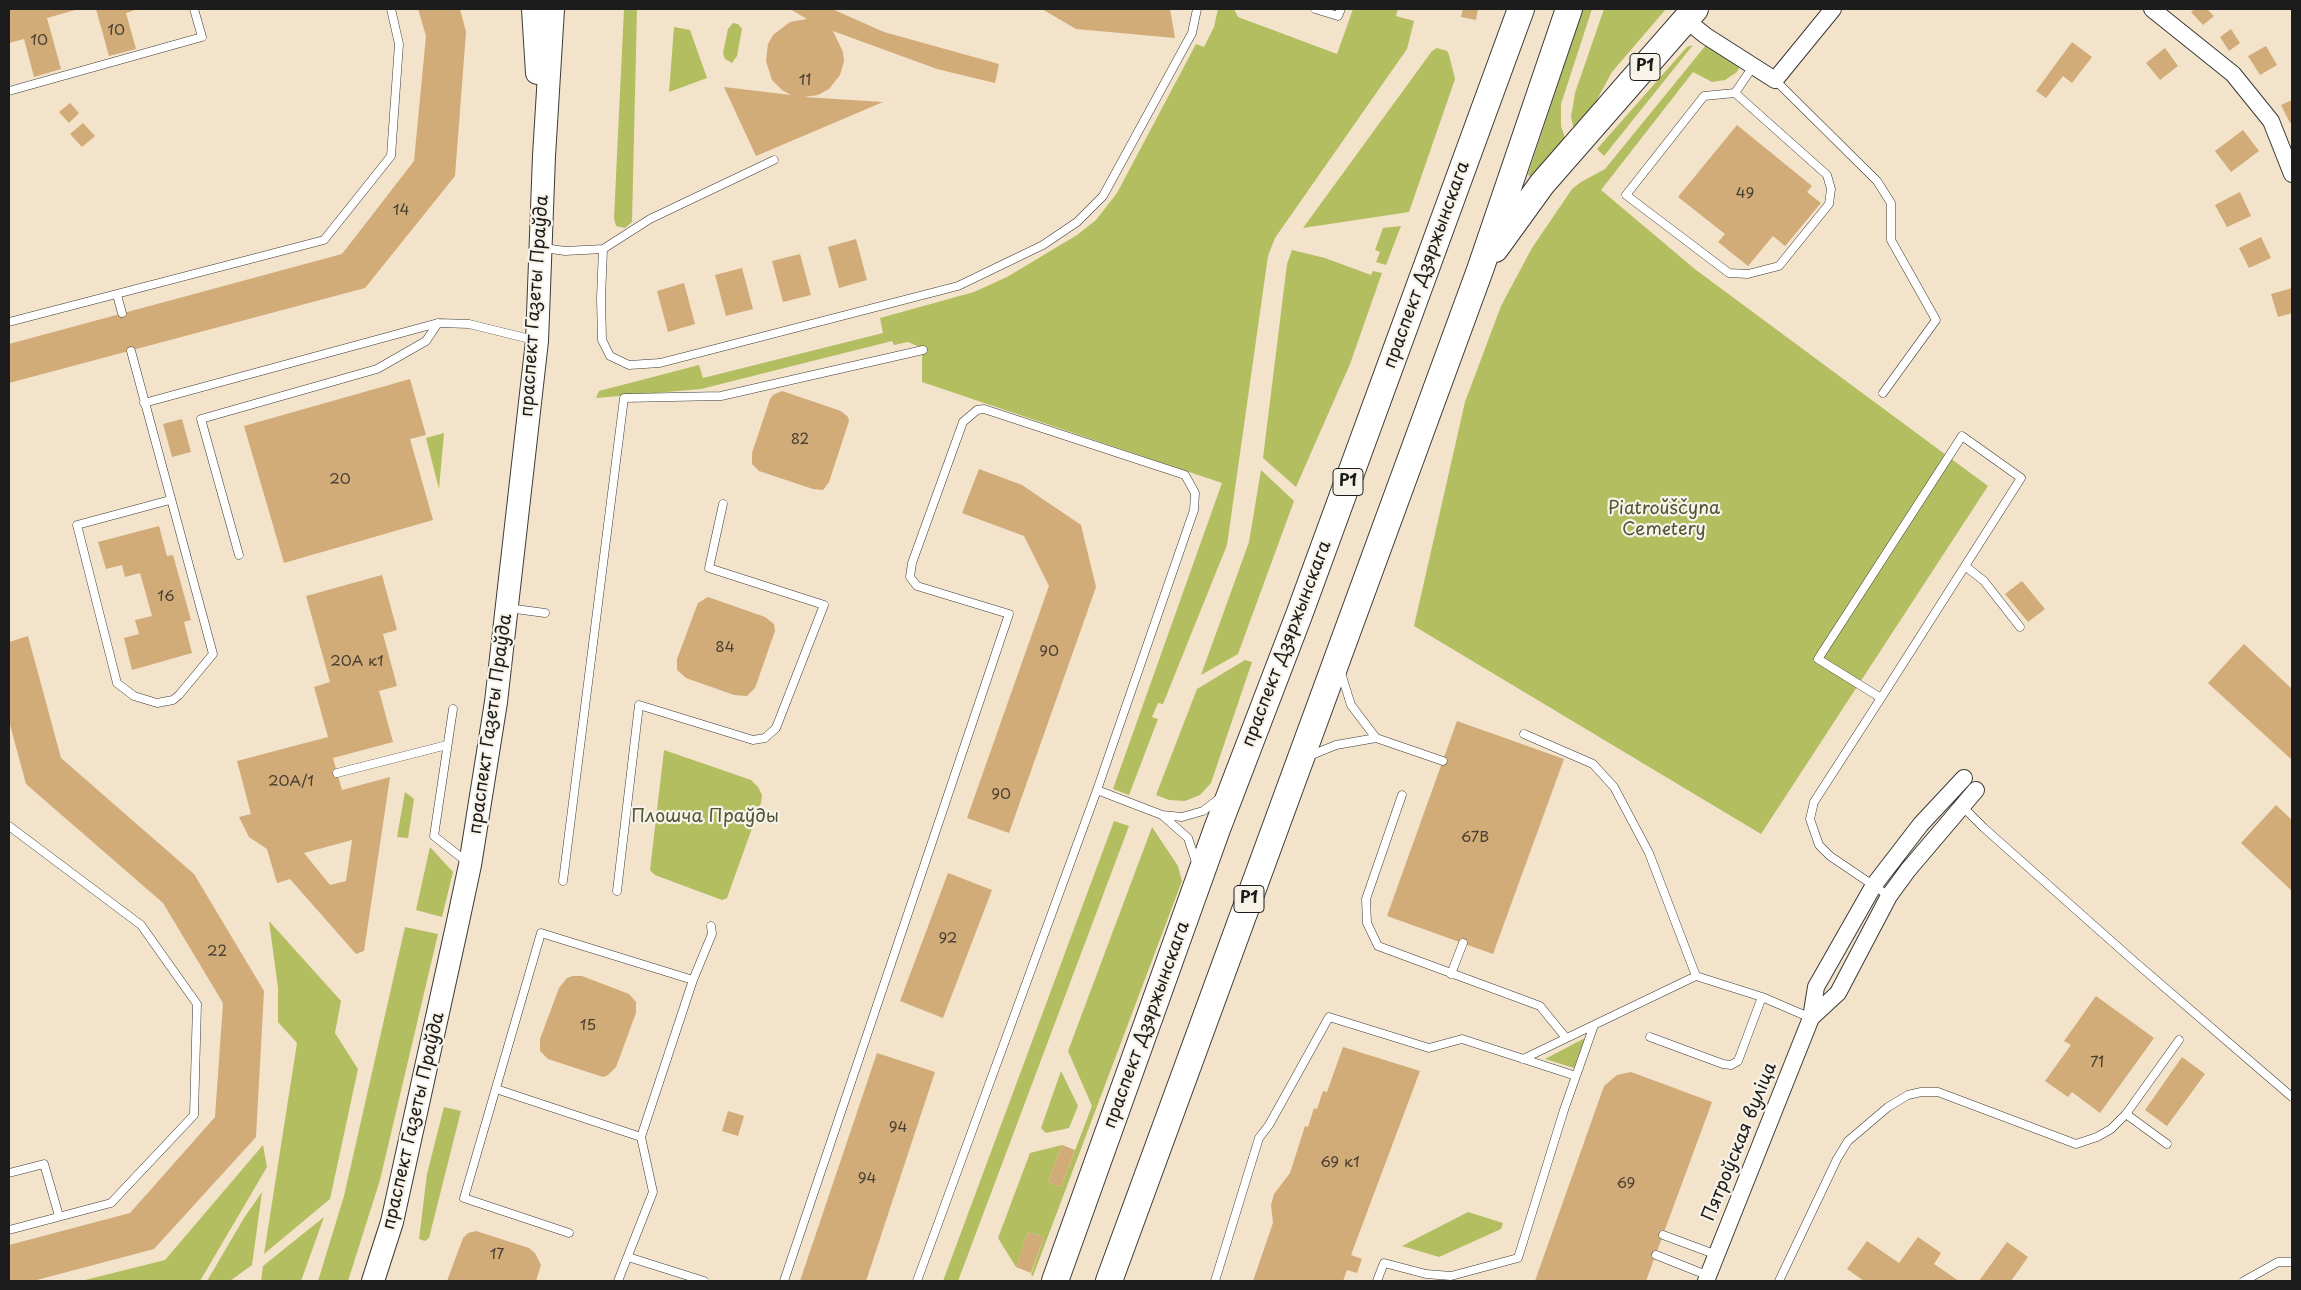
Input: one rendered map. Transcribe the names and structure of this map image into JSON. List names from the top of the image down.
{
  "streets": {
    "main road": ["Р1", "праспект Дзяржынскага"],
    "street": ["праспект Газеты Праўда", "Пятроўская вуліца"]
  },
  "parks": ["Piatroŭščyna Cemetery", "Плошча Праўды"],
  "house_numbers": [
    "10",
    "10",
    "11",
    "49",
    "14",
    "82",
    "20",
    "16",
    "84",
    "90",
    "20А к1",
    "20А/1",
    "90",
    "67В",
    "92",
    "22",
    "15",
    "71",
    "94",
    "69 к1",
    "94",
    "69",
    "17"
  ]
}
